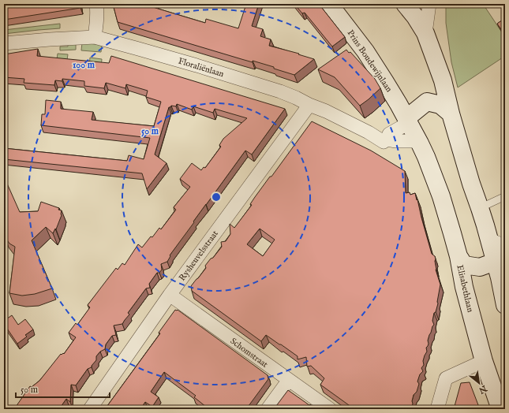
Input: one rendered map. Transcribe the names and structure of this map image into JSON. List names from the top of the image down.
{
  "streets": {
    "main road": ["Prins Boudewijnlaan", "Elisabethlaan"],
    "street": ["Floraliënlaan", "Rysheuvelsstraat", "Schomstraat"]
  },
  "crossings": [
    ["Prins Boudewijnlaan", "Floraliënlaan"],
    ["Prins Boudewijnlaan", "Elisabethlaan"],
    ["Floraliënlaan", "Rysheuvelsstraat"],
    ["Rysheuvelsstraat", "Schomstraat"]
  ],
  "scale_bar": "50 m",
  "north": "bottom right",
  "rings": ["100 m", "50 m"]
}
